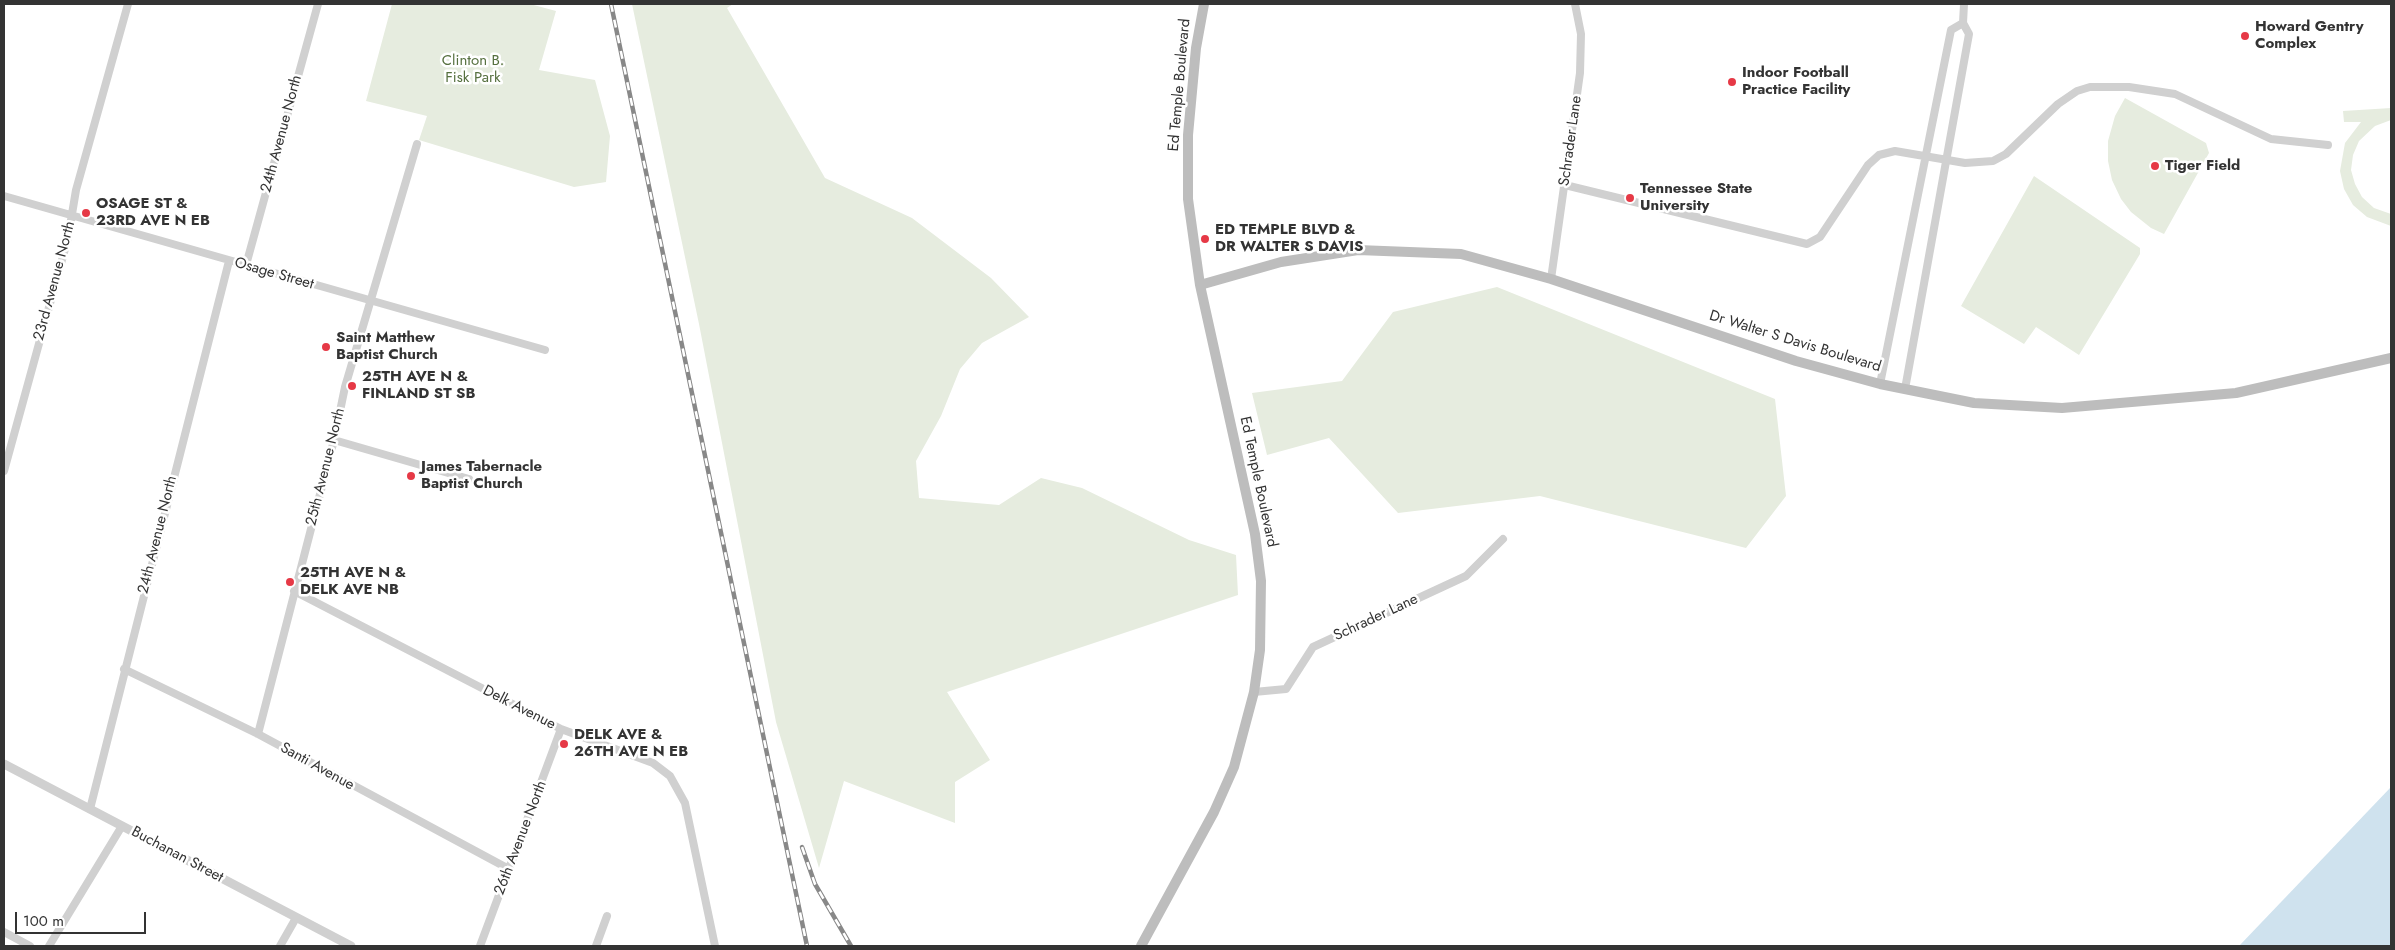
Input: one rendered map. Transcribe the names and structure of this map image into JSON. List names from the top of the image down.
{
  "streets": {
    "main road": ["Ed Temple Boulevard", "Dr Walter S Davis Boulevard"],
    "street": [
      "24th Avenue North",
      "Schrader Lane",
      "Osage Street",
      "23rd Avenue North",
      "25th Avenue North",
      "Delk Avenue",
      "Santi Avenue",
      "26th Avenue North",
      "Buchanan Street"
    ]
  },
  "crossings": [
    ["Ed Temple Boulevard", "Schrader Lane"],
    ["Ed Temple Boulevard", "Dr Walter S Davis Boulevard"],
    ["24th Avenue North", "Osage Street"],
    ["24th Avenue North", "Santi Avenue"],
    ["24th Avenue North", "Buchanan Street"],
    ["Schrader Lane", "Dr Walter S Davis Boulevard"],
    ["Osage Street", "23rd Avenue North"],
    ["Osage Street", "25th Avenue North"],
    ["25th Avenue North", "Delk Avenue"],
    ["25th Avenue North", "Santi Avenue"],
    ["Delk Avenue", "26th Avenue North"],
    ["Santi Avenue", "26th Avenue North"]
  ],
  "parks": ["Clinton B. Fisk Park"],
  "places": [
    "Howard Gentry Complex",
    "Indoor Football Practice Facility",
    "Tiger Field",
    "Tennessee State University",
    "OSAGE ST & 23RD AVE N EB",
    "ED TEMPLE BLVD & DR WALTER S DAVIS",
    "Saint Matthew Baptist Church",
    "25TH AVE N & FINLAND ST SB",
    "James Tabernacle Baptist Church",
    "25TH AVE N & DELK AVE NB",
    "DELK AVE & 26TH AVE N EB"
  ],
  "scale_bar": "100 m"
}
